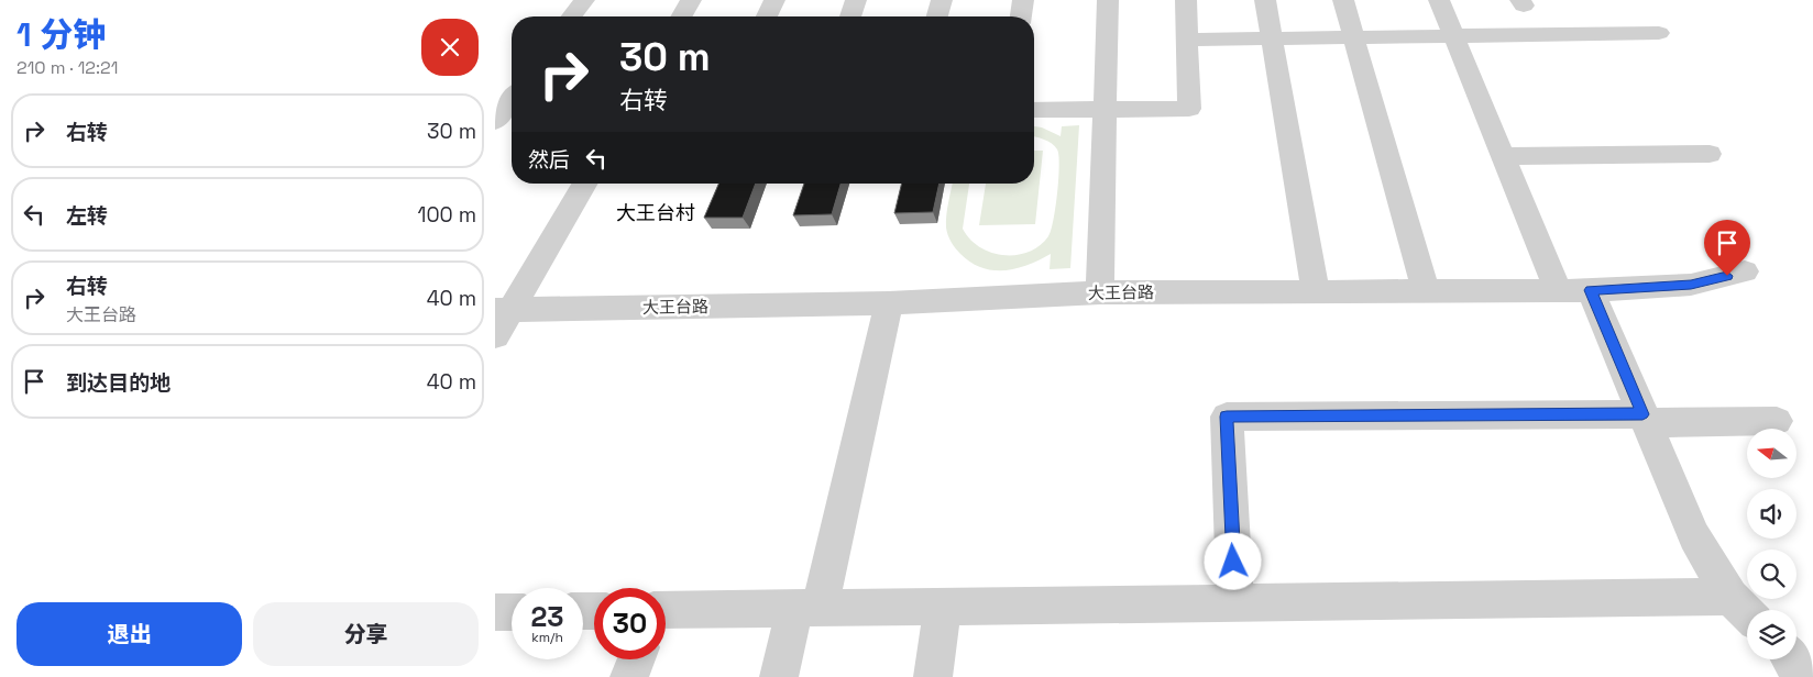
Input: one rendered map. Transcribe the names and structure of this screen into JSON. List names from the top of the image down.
{
  "streets": {
    "street": ["大王台路"]
  },
  "districts": ["大王台村"],
  "north": "left",
  "page": {
    "heading": ["1 分钟", "210 m · 12:21"],
    "turn": ["30 m", "右转"],
    "list": [
      {
        "name": "右转",
        "value": "30 m"
      },
      {
        "name": "左转",
        "value": "100 m"
      },
      {
        "name": "右转",
        "note": "大王台路",
        "value": "40 m"
      },
      {
        "name": "到达目的地",
        "value": "40 m"
      }
    ],
    "then": "然后",
    "speed": "23 km/h",
    "limit": "30",
    "buttons": ["退出", "分享"]
  }
}
